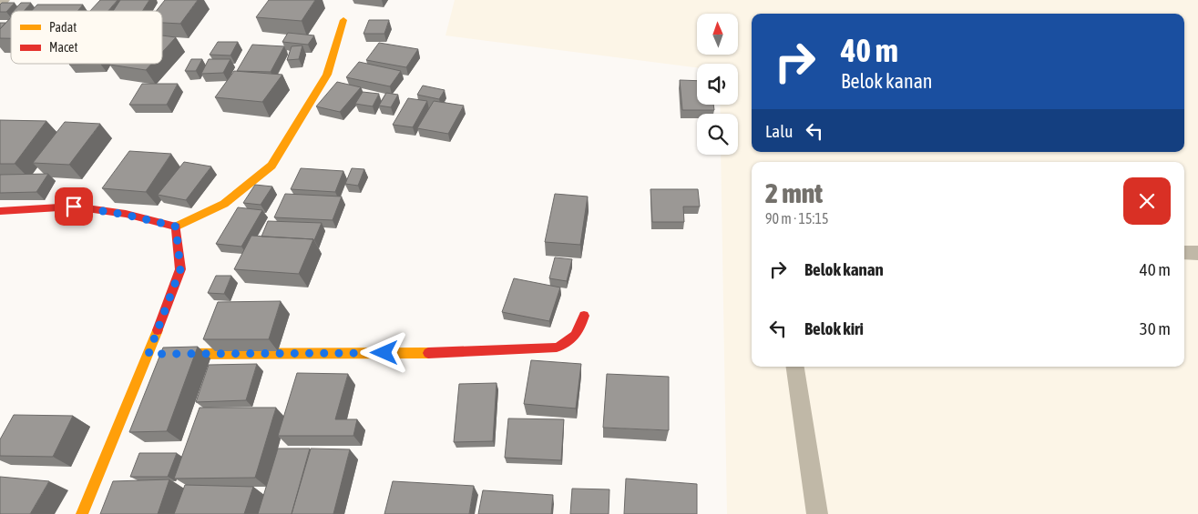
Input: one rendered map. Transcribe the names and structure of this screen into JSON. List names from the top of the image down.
{
  "legend": ["Padat", "Macet"],
  "north": "top",
  "page": {
    "turn": ["40 m", "Belok kanan"],
    "then": "Lalu",
    "heading": ["2 mnt", "90 m · 15:15"],
    "list": [
      {
        "name": "Belok kanan",
        "value": "40 m"
      },
      {
        "name": "Belok kiri",
        "value": "30 m"
      }
    ]
  }
}
